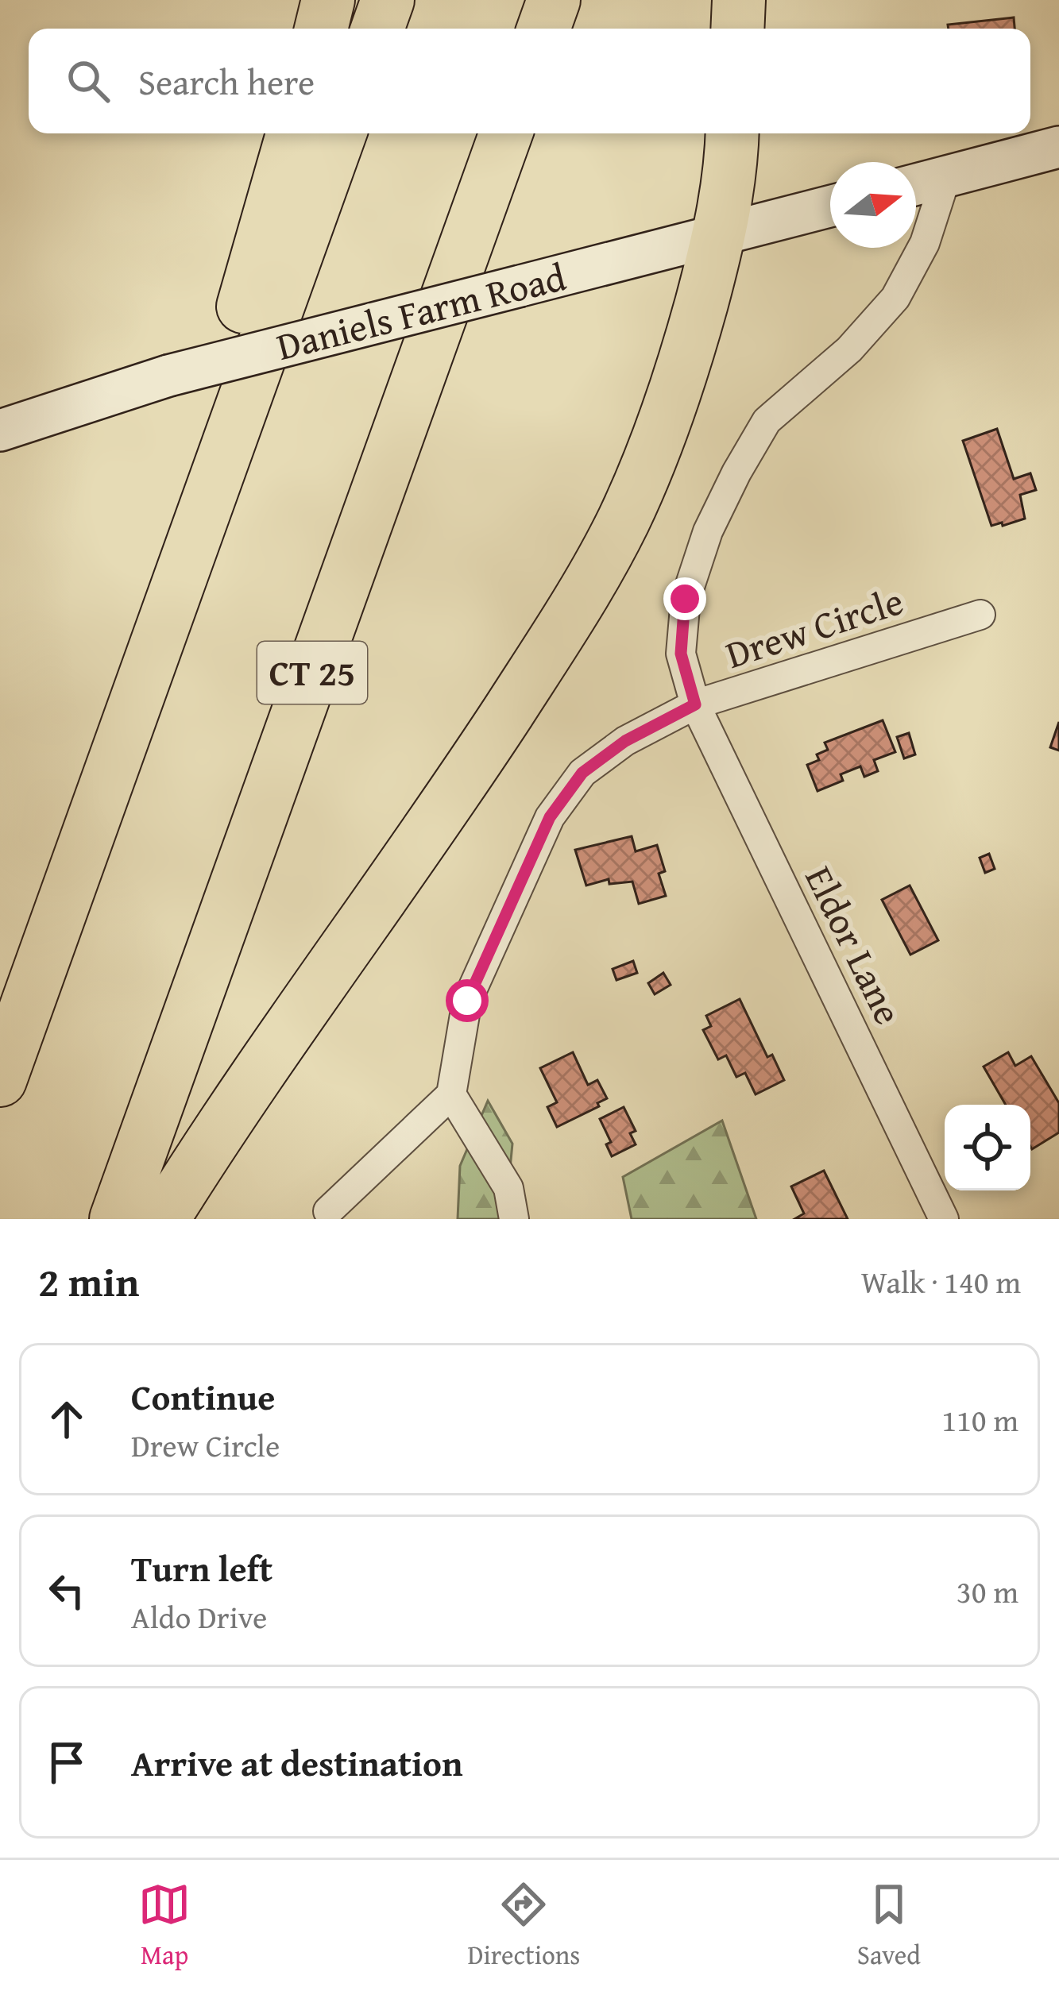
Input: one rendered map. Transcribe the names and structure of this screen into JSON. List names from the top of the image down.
{
  "streets": {
    "highway": ["CT 25"],
    "main road": ["Daniels Farm Road"],
    "street": ["Drew Circle", "Eldor Lane"]
  },
  "crossings": [
    ["Drew Circle", "Eldor Lane"]
  ],
  "north": "right",
  "page": {
    "search": "Search here",
    "heading": ["2 min", "Walk · 140 m"],
    "list": [
      ["Continue", "Drew Circle", "110 m"],
      ["Turn left", "Aldo Drive", "30 m"],
      "Arrive at destination"
    ],
    "nav": ["Map", "Directions", "Saved"]
  }
}
